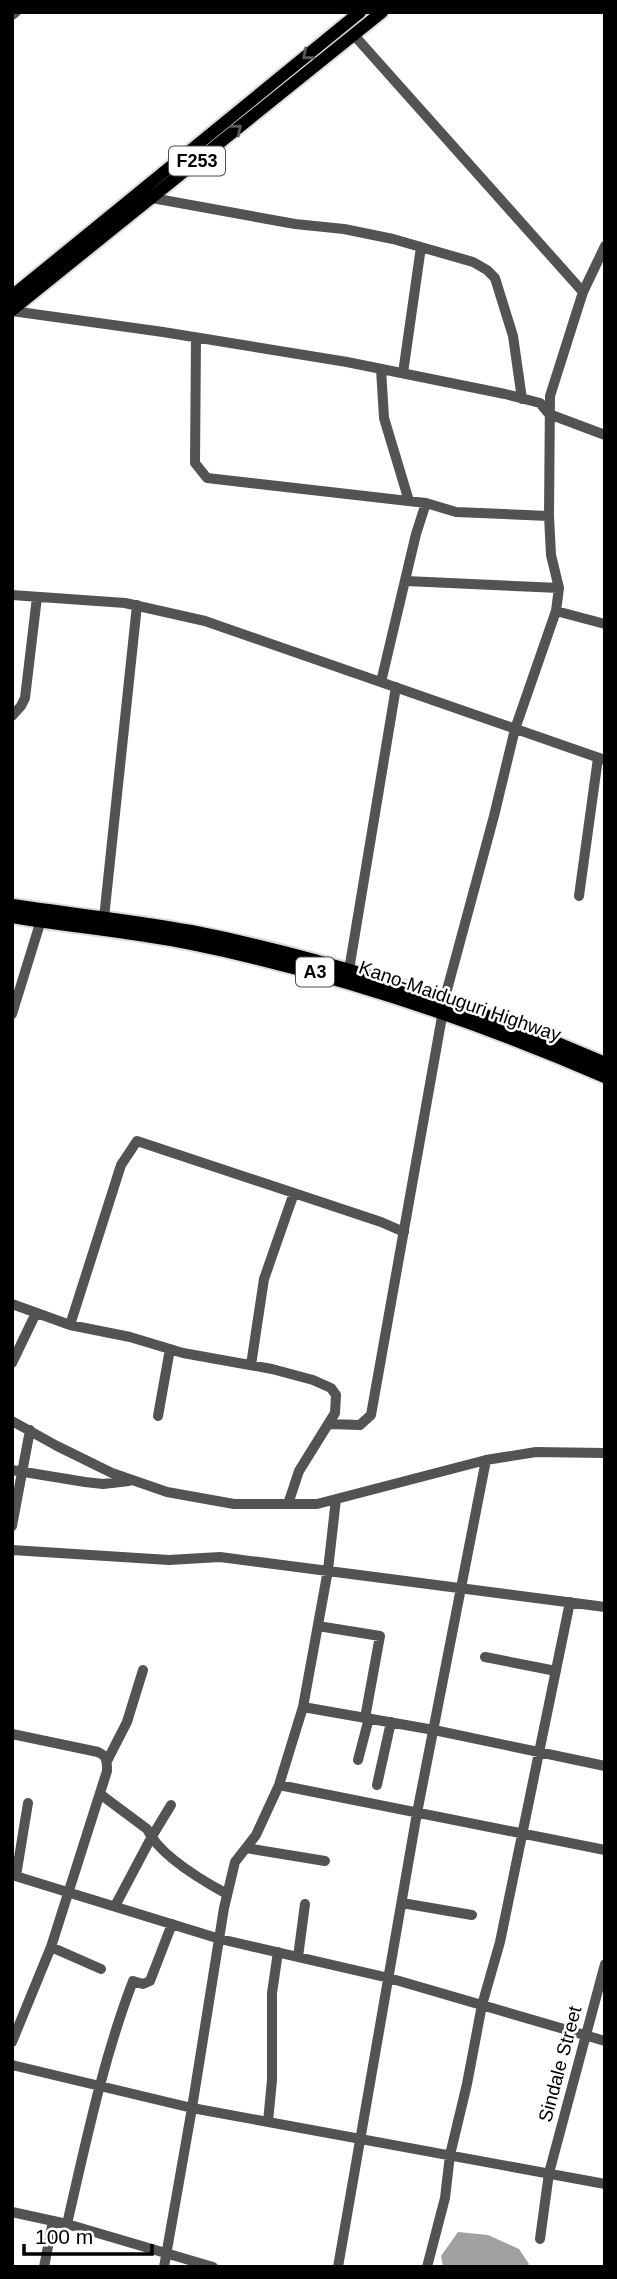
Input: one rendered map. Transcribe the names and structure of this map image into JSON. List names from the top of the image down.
{
  "streets": {
    "highway": ["A3", "Kano-Maiduguri Highway"],
    "main road": ["F253"],
    "street": ["Sindale Street"]
  },
  "scale_bar": "100 m"
}
